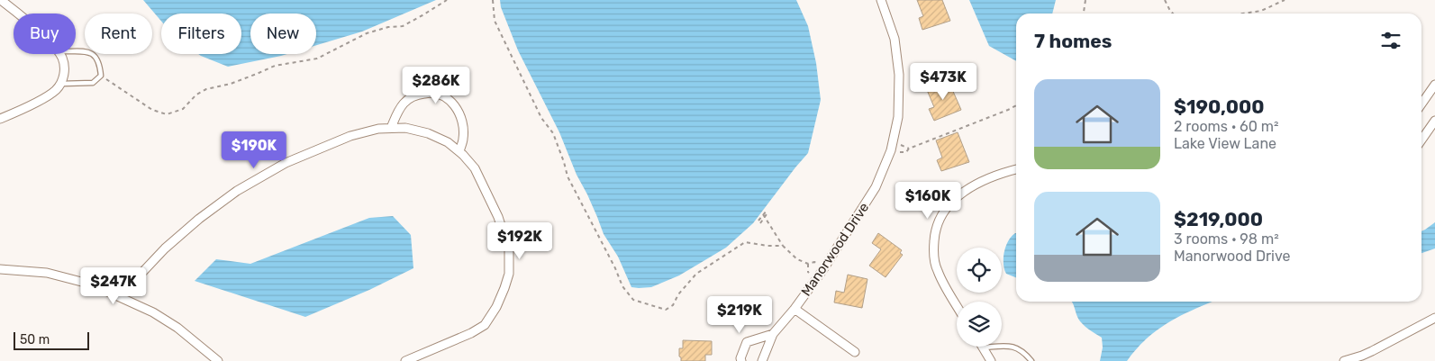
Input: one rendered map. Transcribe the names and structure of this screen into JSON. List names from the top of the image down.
{
  "streets": {
    "street": ["Manorwood Drive"]
  },
  "scale_bar": "50 m",
  "page": {
    "chip": [
      "Buy",
      "Rent",
      "Filters",
      "New"
    ],
    "heading": "7 homes",
    "price": [
      "$473K",
      "$286K",
      "$190K",
      "$160K",
      "$192K",
      "$247K",
      "$219K"
    ],
    "list": [
      {
        "name": "$190,000",
        "note": "2 rooms · 60 m² · Lake View Lane"
      },
      {
        "name": "$219,000",
        "note": "3 rooms · 98 m² · Manorwood Drive"
      }
    ],
    "scale": "50 m"
  }
}
